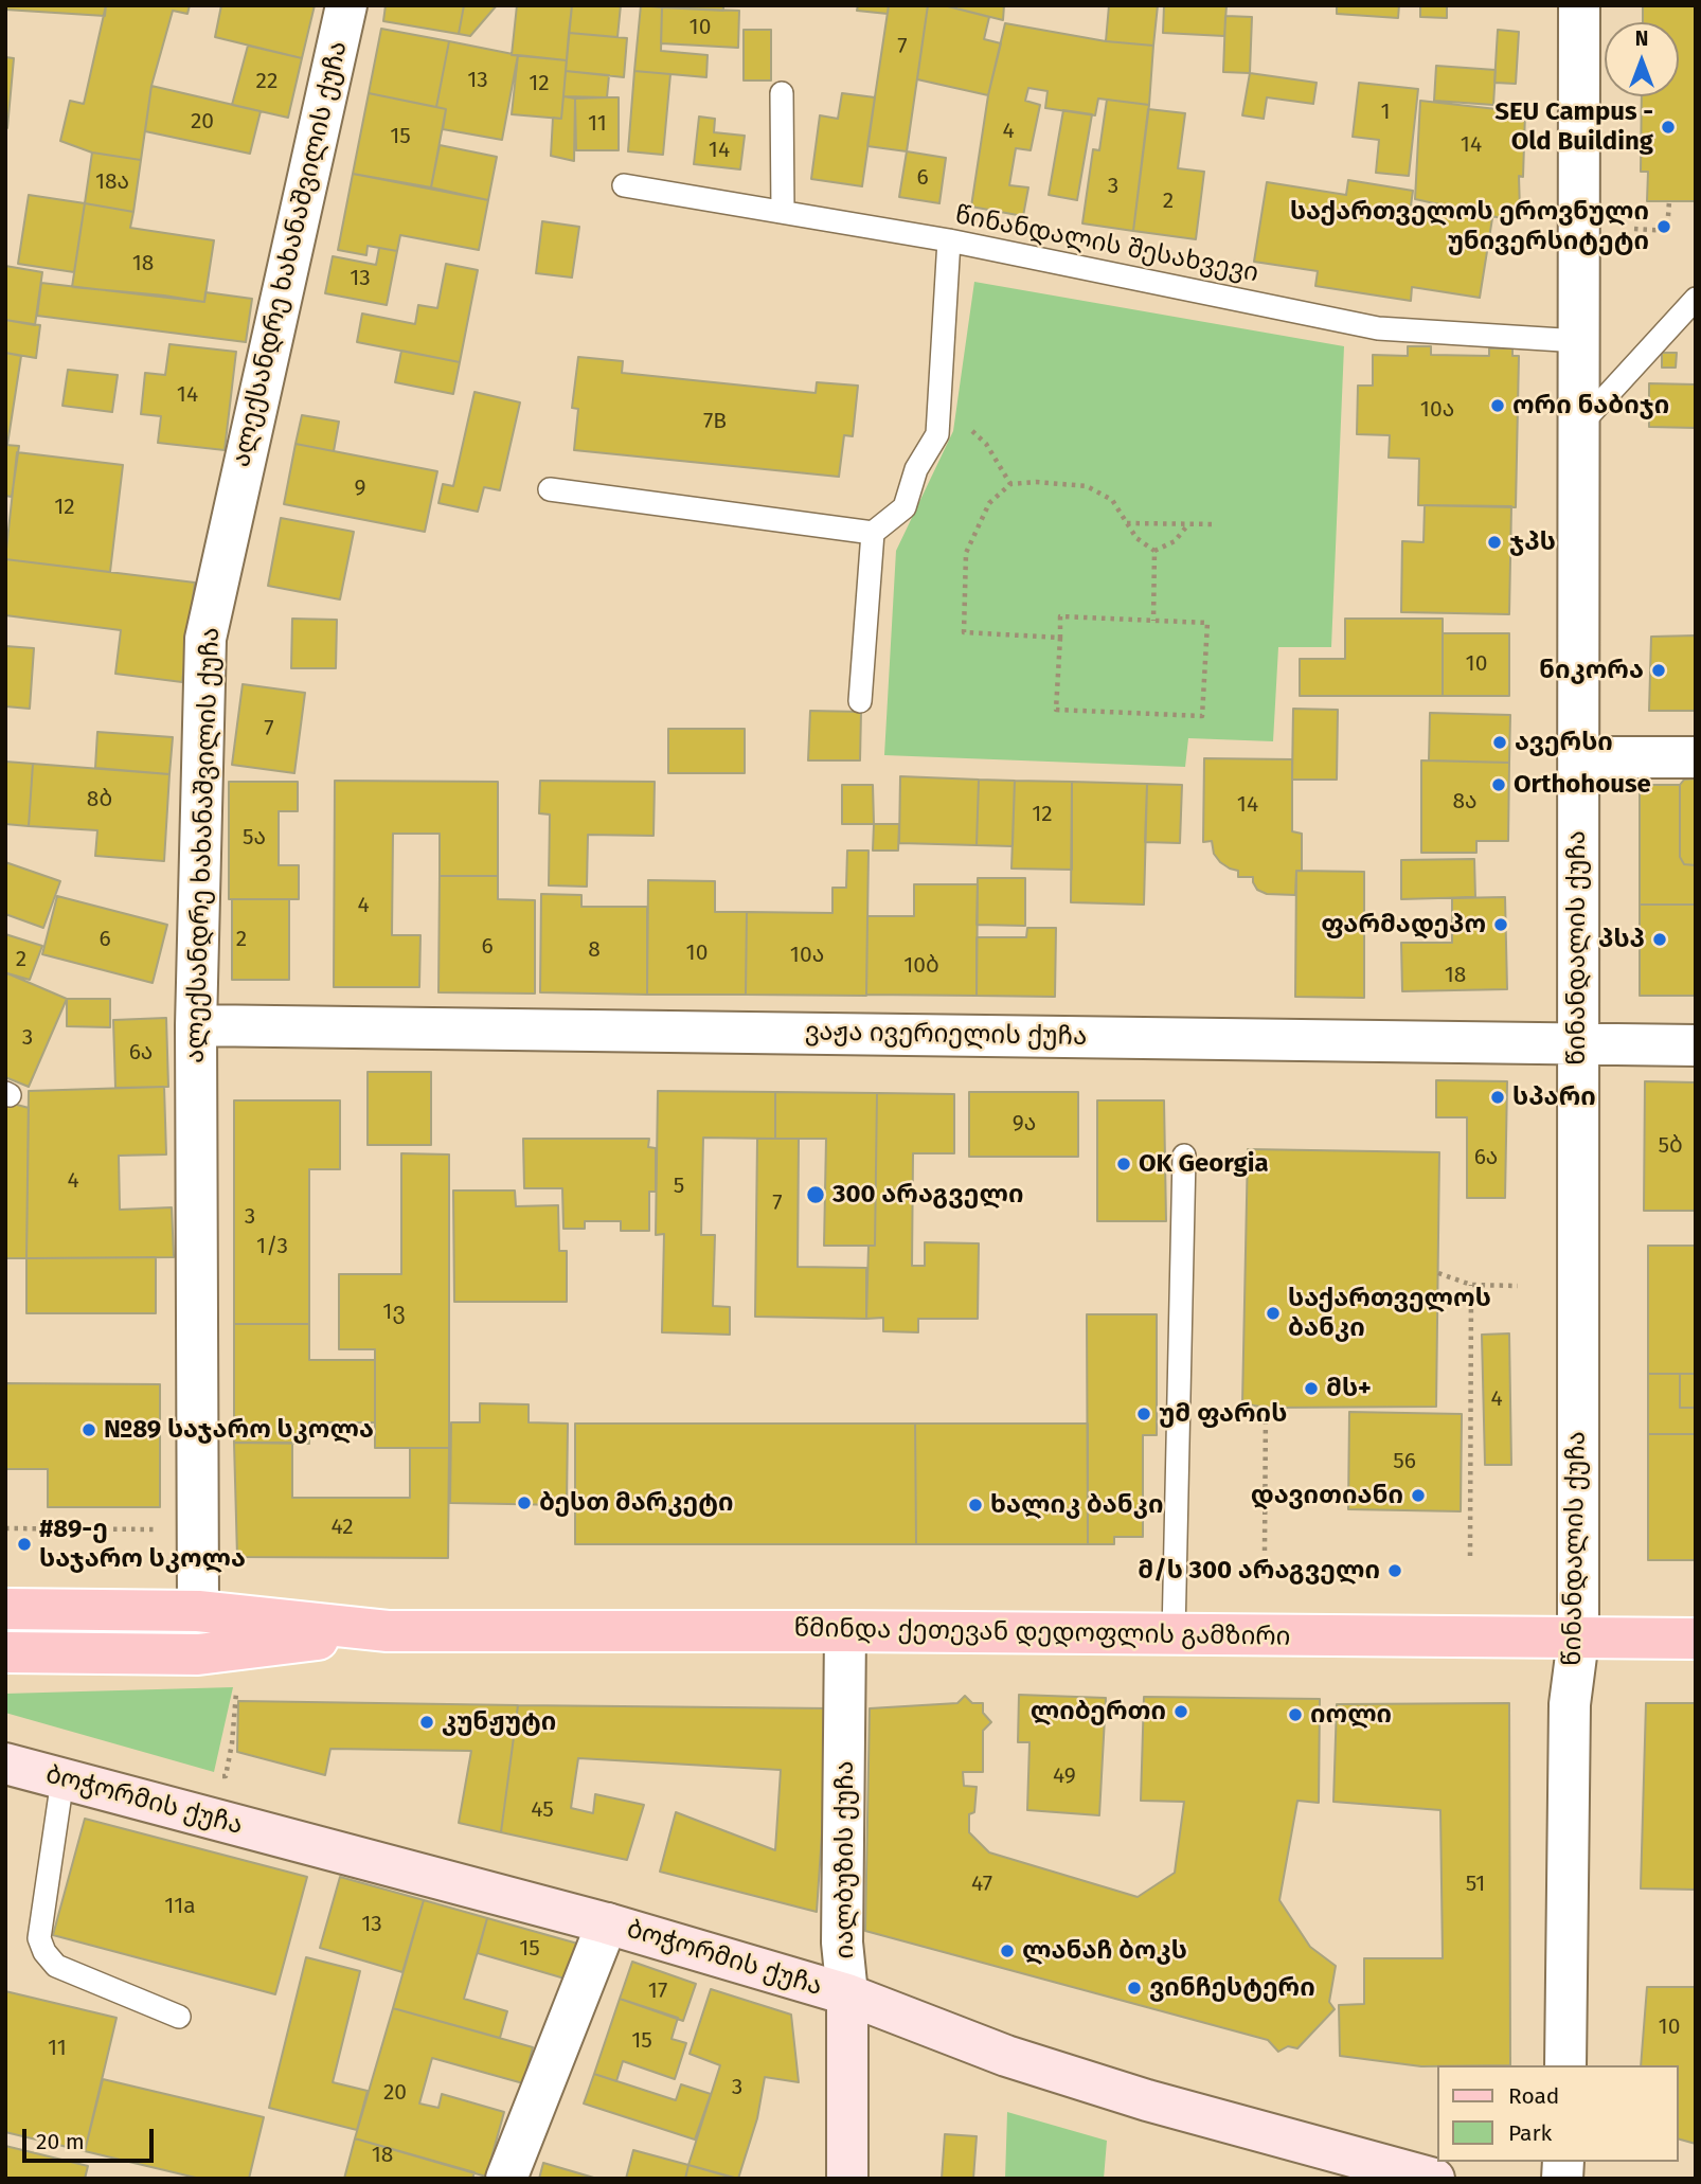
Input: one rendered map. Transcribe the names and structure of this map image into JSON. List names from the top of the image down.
{
  "streets": {
    "main road": ["წმინდა ქეთევან დედოფლის გამზირი", "ბოჭორმის ქუჩა", "იალბუზის ქუჩა"],
    "street": ["ალექსანდრე ხახანაშვილის ქუჩა", "წინანდალის ქუჩა", "ვაჟა ივერიელის ქუჩა"],
    "lane": ["წინანდალის შესახვევი"]
  },
  "crossings": [
    ["წინანდალის შესახვევი", "წინანდალის ქუჩა"],
    ["ალექსანდრე ხახანაშვილის ქუჩა", "ვაჟა ივერიელის ქუჩა"],
    ["ალექსანდრე ხახანაშვილის ქუჩა", "წმინდა ქეთევან დედოფლის გამზირი"],
    ["წინანდალის ქუჩა", "ვაჟა ივერიელის ქუჩა"],
    ["წინანდალის ქუჩა", "წმინდა ქეთევან დედოფლის გამზირი"],
    ["წმინდა ქეთევან დედოფლის გამზირი", "იალბუზის ქუჩა"],
    ["ბოჭორმის ქუჩა", "იალბუზის ქუჩა"]
  ],
  "places": [
    "SEU Campus - Old Building",
    "საქართველოს ეროვნული უნივერსიტეტი",
    "ორი ნაბიჯი",
    "ჯპს",
    "ნიკორა",
    "ავერსი",
    "Orthohouse",
    "ფარმადეპო",
    "პსპ",
    "სპარი",
    "OK Georgia",
    "300 არაგველი",
    "საქართველოს ბანკი",
    "მს+",
    "უმ ფარის",
    "№89 საჯარო სკოლა",
    "დავითიანი",
    "ბესთ მარკეტი",
    "ხალიკ ბანკი",
    "#89-ე საჯარო სკოლა",
    "მ/ს 300 არაგველი",
    "ლიბერთი",
    "იოლი",
    "კუნჟუტი",
    "ლანაჩ ბოკს",
    "ვინჩესტერი"
  ],
  "house_numbers": [
    "10",
    "7",
    "13",
    "22",
    "12",
    "1",
    "20",
    "11",
    "4",
    "15",
    "14",
    "14",
    "6",
    "18ა",
    "3",
    "2",
    "18",
    "13",
    "14",
    "10ა",
    "7B",
    "9",
    "12",
    "10",
    "7",
    "8ბ",
    "8ა",
    "14",
    "12",
    "5ა",
    "4",
    "6",
    "2",
    "6",
    "8",
    "10",
    "10ა",
    "2",
    "10ბ",
    "18",
    "3",
    "6ა",
    "9ა",
    "5ბ",
    "6ა",
    "4",
    "5",
    "7",
    "3",
    "1/3",
    "1ვ",
    "4",
    "56",
    "42",
    "49",
    "45",
    "47",
    "51",
    "11a",
    "13",
    "15",
    "17",
    "10",
    "15",
    "11",
    "3",
    "20",
    "18"
  ],
  "legend": ["Road", "Park"],
  "scale_bar": "20 m",
  "north": "top"
}
